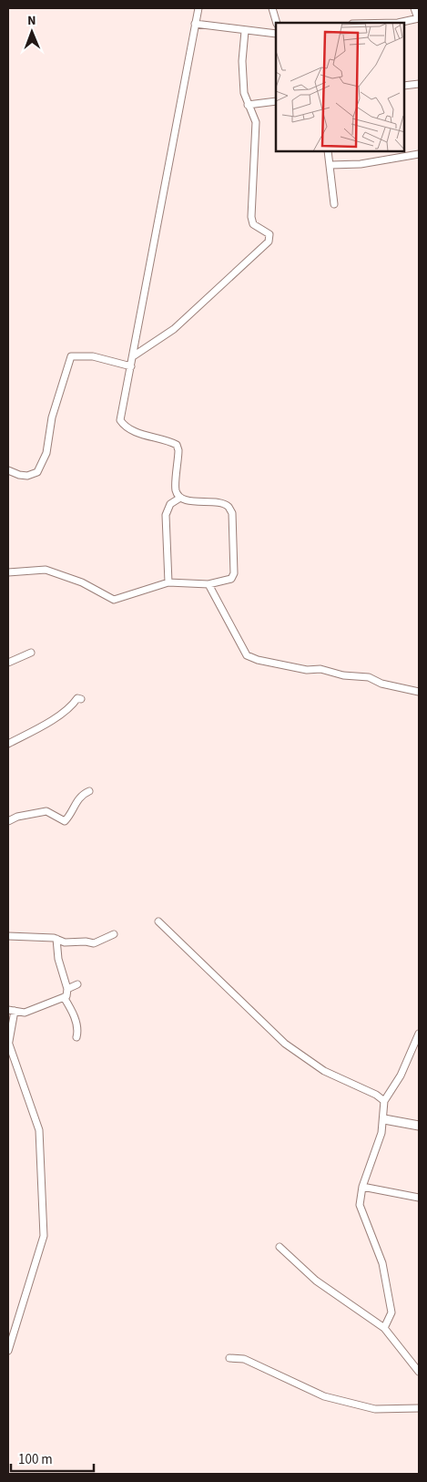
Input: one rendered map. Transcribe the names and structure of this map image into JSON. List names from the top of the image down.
{
  "scale_bar": "100 m",
  "north": "top"
}
